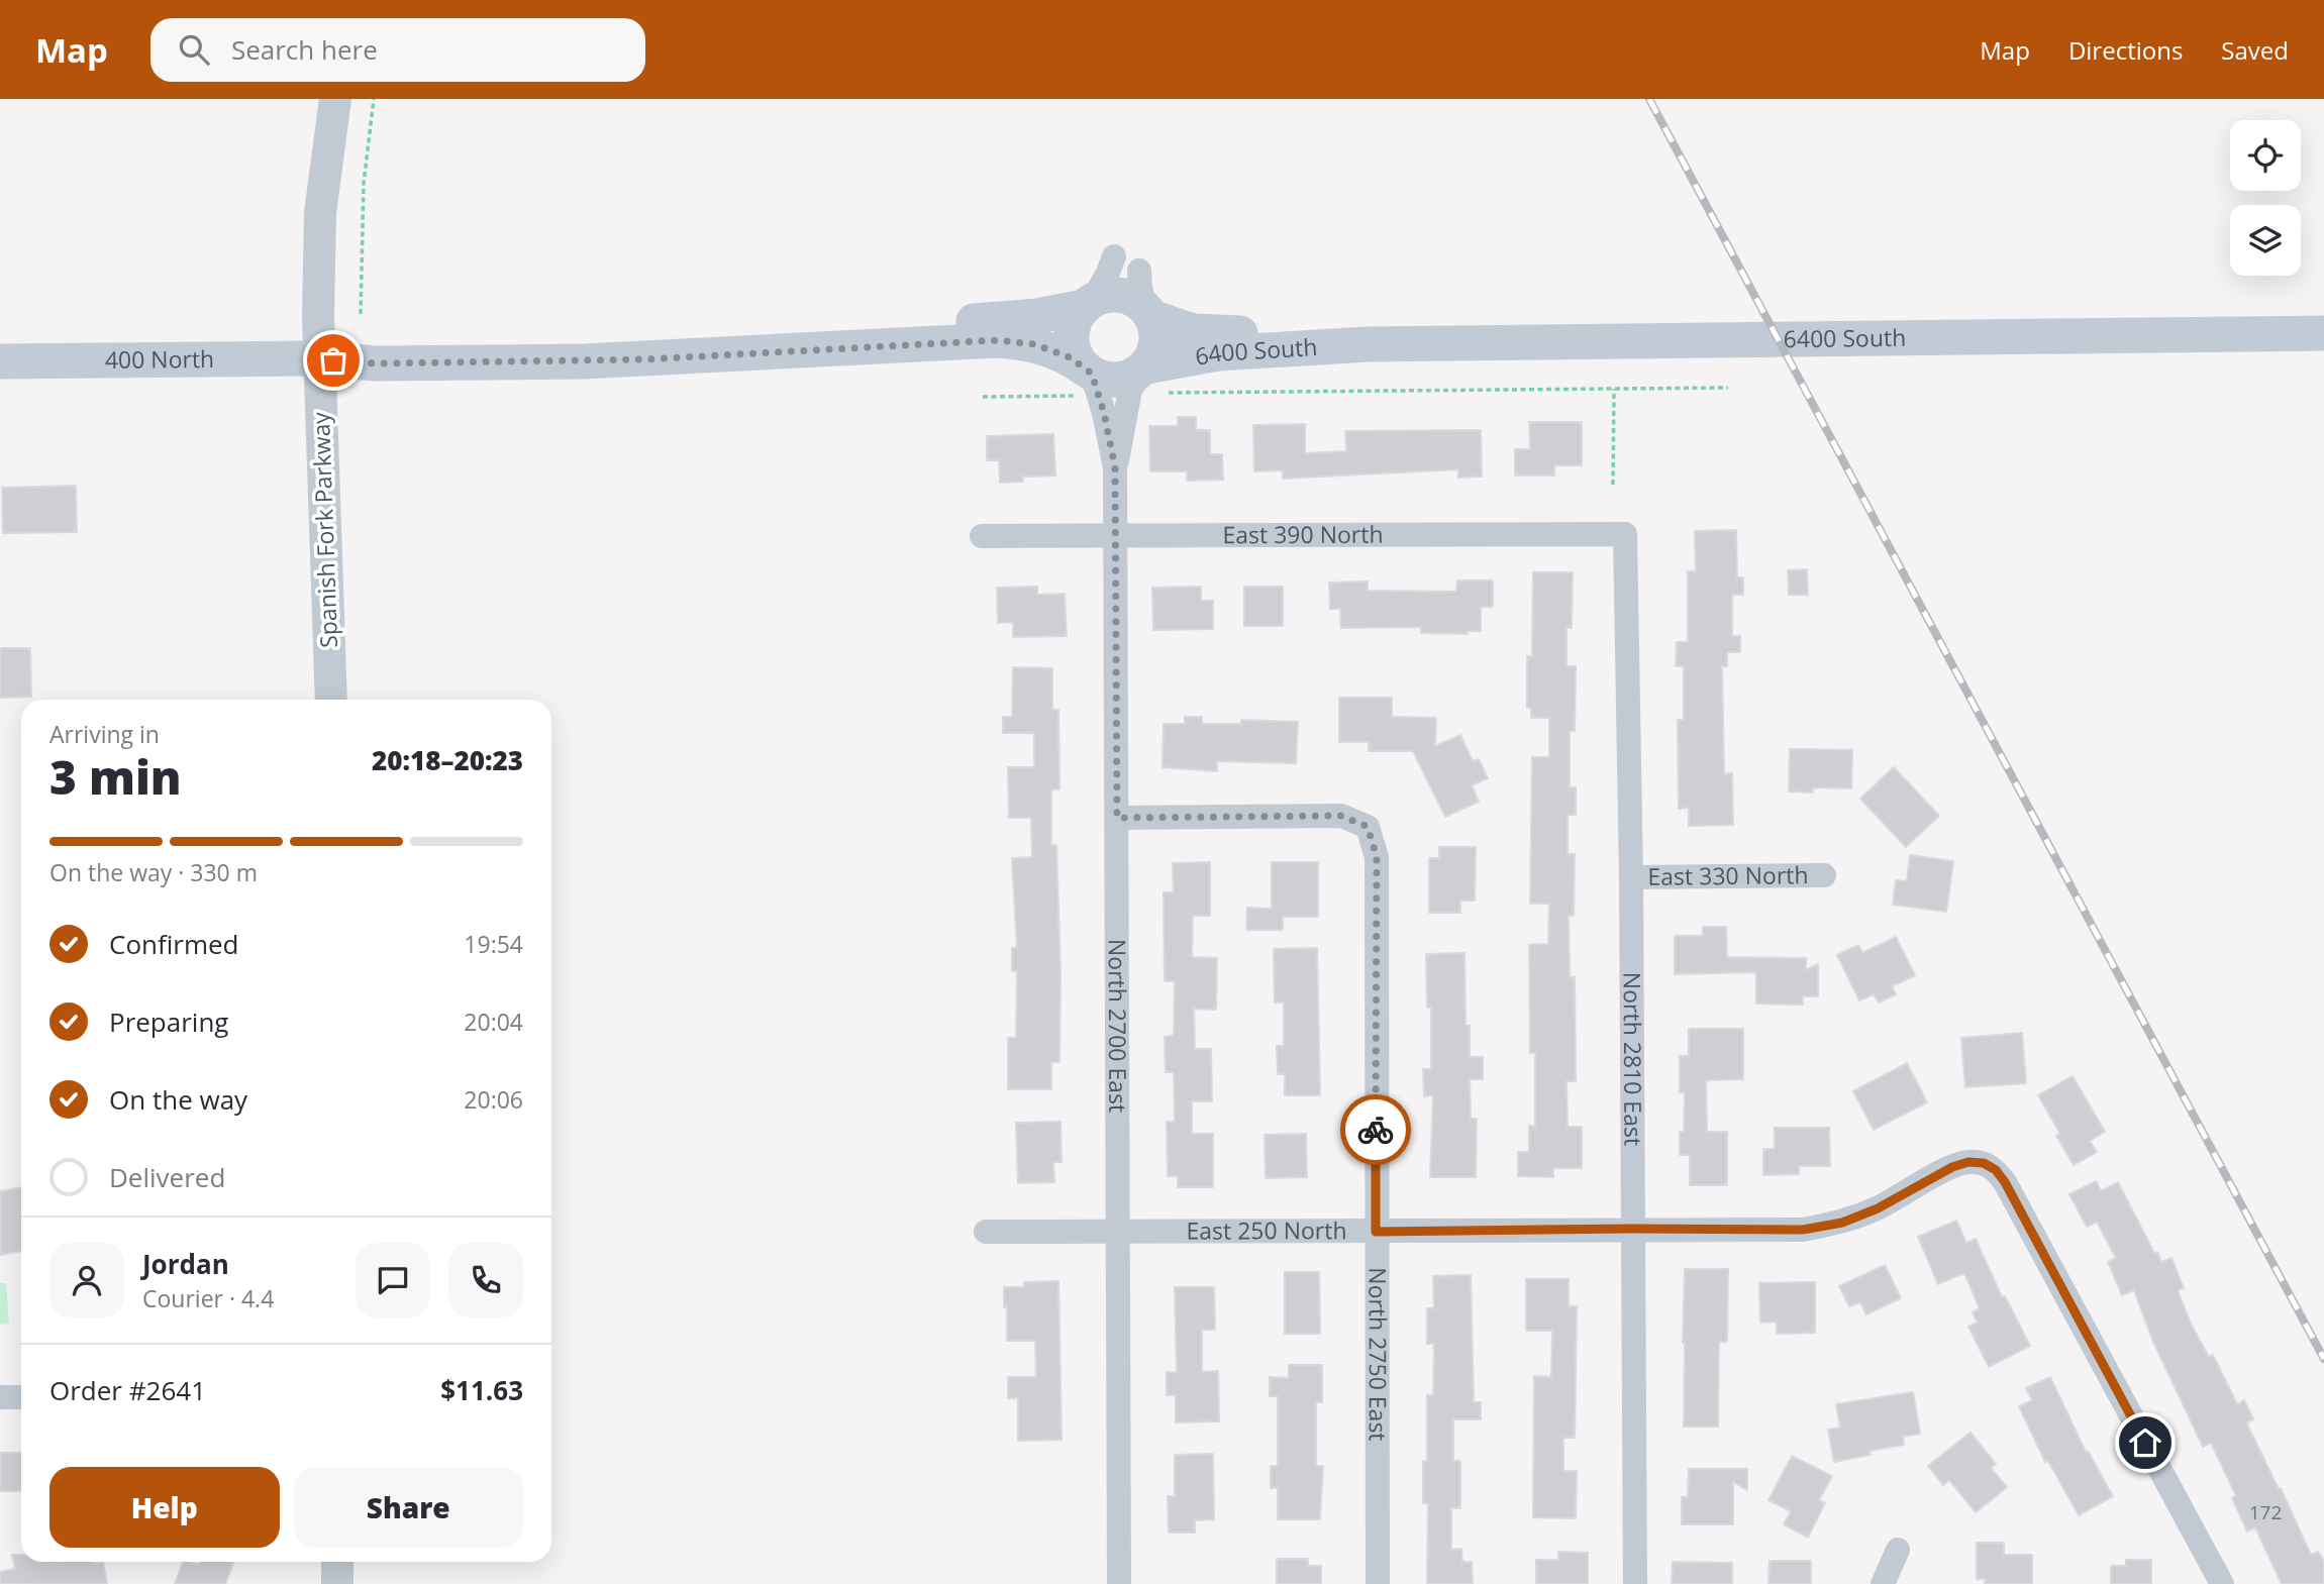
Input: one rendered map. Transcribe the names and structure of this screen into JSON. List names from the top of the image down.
{
  "streets": {
    "main road": ["6400 South", "400 North"],
    "street": [
      "Spanish Fork Parkway",
      "East 390 North",
      "East 330 North",
      "North 2700 East",
      "North 2810 East",
      "East 250 North",
      "North 2750 East"
    ]
  },
  "crossings": [
    ["6400 South", "400 North"],
    ["6400 South", "North 2700 East"],
    ["400 North", "Spanish Fork Parkway"],
    ["400 North", "North 2700 East"],
    ["East 390 North", "North 2700 East"],
    ["East 390 North", "North 2810 East"],
    ["East 330 North", "North 2810 East"],
    ["North 2700 East", "East 250 North"],
    ["North 2700 East", "North 2750 East"],
    ["North 2810 East", "East 250 North"],
    ["East 250 North", "North 2750 East"]
  ],
  "house_numbers": ["172"],
  "page": {
    "header": "Map",
    "search": "Search here",
    "nav": ["Map", "Directions", "Saved"],
    "heading": ["3 min", "Arriving in", "20:18–20:23"],
    "panel": [
      "Jordan",
      "Courier · 4.4",
      "Order #2641",
      "$11.63"
    ],
    "bar": "On the way · 330 m",
    "list": [
      ["Confirmed", "19:54"],
      ["Preparing", "20:04"],
      ["On the way", "20:06"],
      "Delivered"
    ],
    "buttons": ["Help", "Share"]
  }
}
